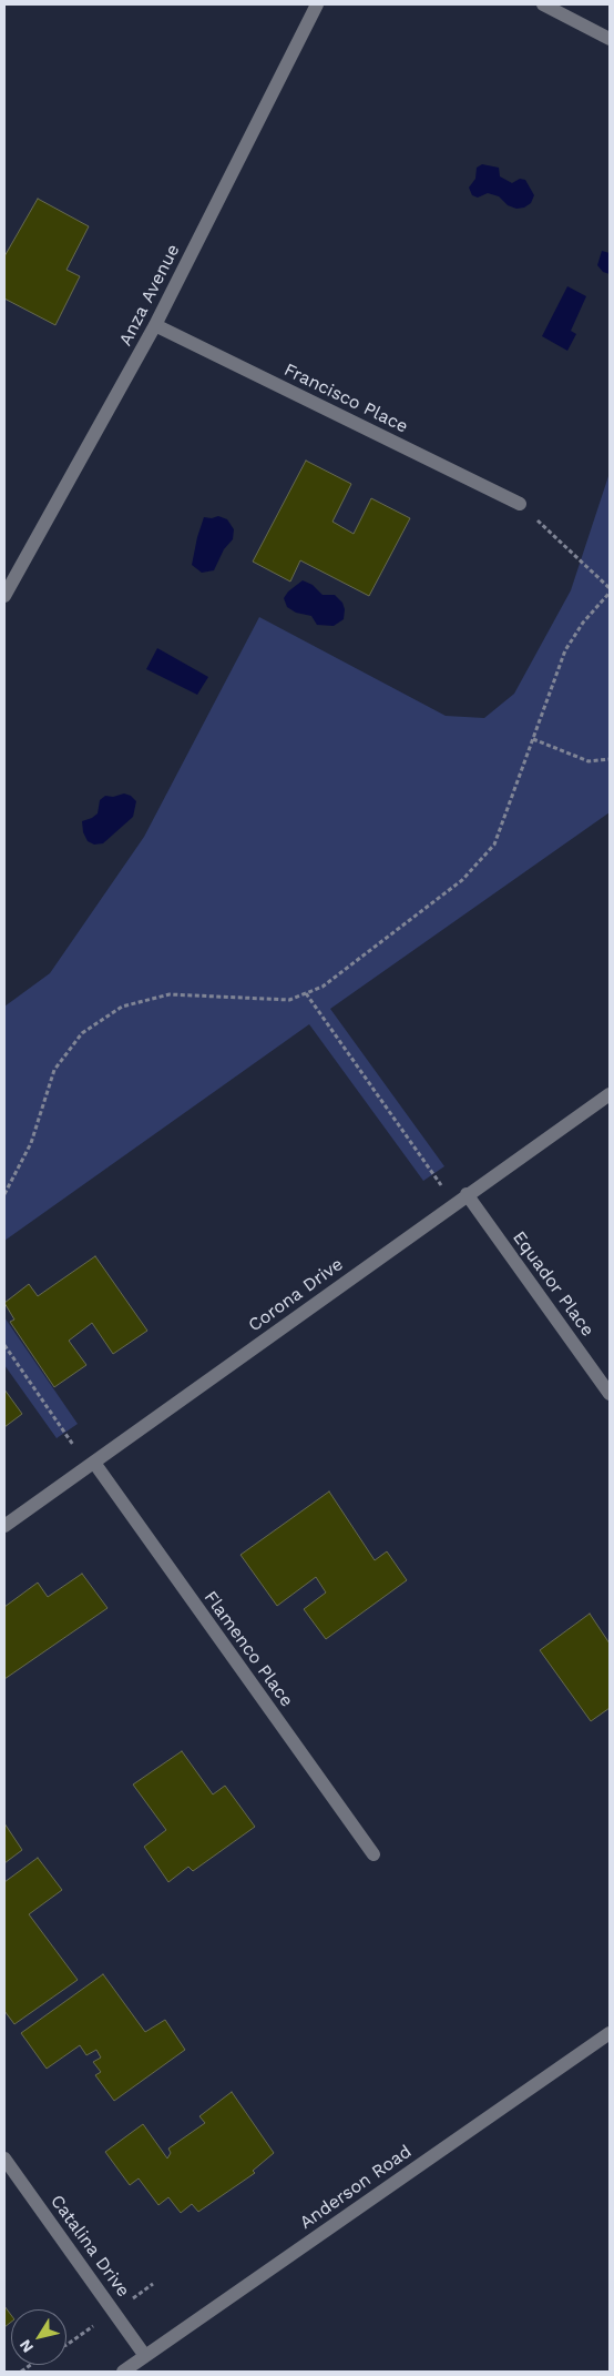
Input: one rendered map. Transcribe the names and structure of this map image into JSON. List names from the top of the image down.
{
  "streets": {
    "street": [
      "Anza Avenue",
      "Francisco Place",
      "Equador Place",
      "Corona Drive",
      "Flamenco Place",
      "Anderson Road",
      "Catalina Drive"
    ]
  },
  "crossings": [
    ["Anza Avenue", "Francisco Place"],
    ["Equador Place", "Corona Drive"],
    ["Corona Drive", "Flamenco Place"],
    ["Anderson Road", "Catalina Drive"]
  ],
  "north": "bottom left"
}
